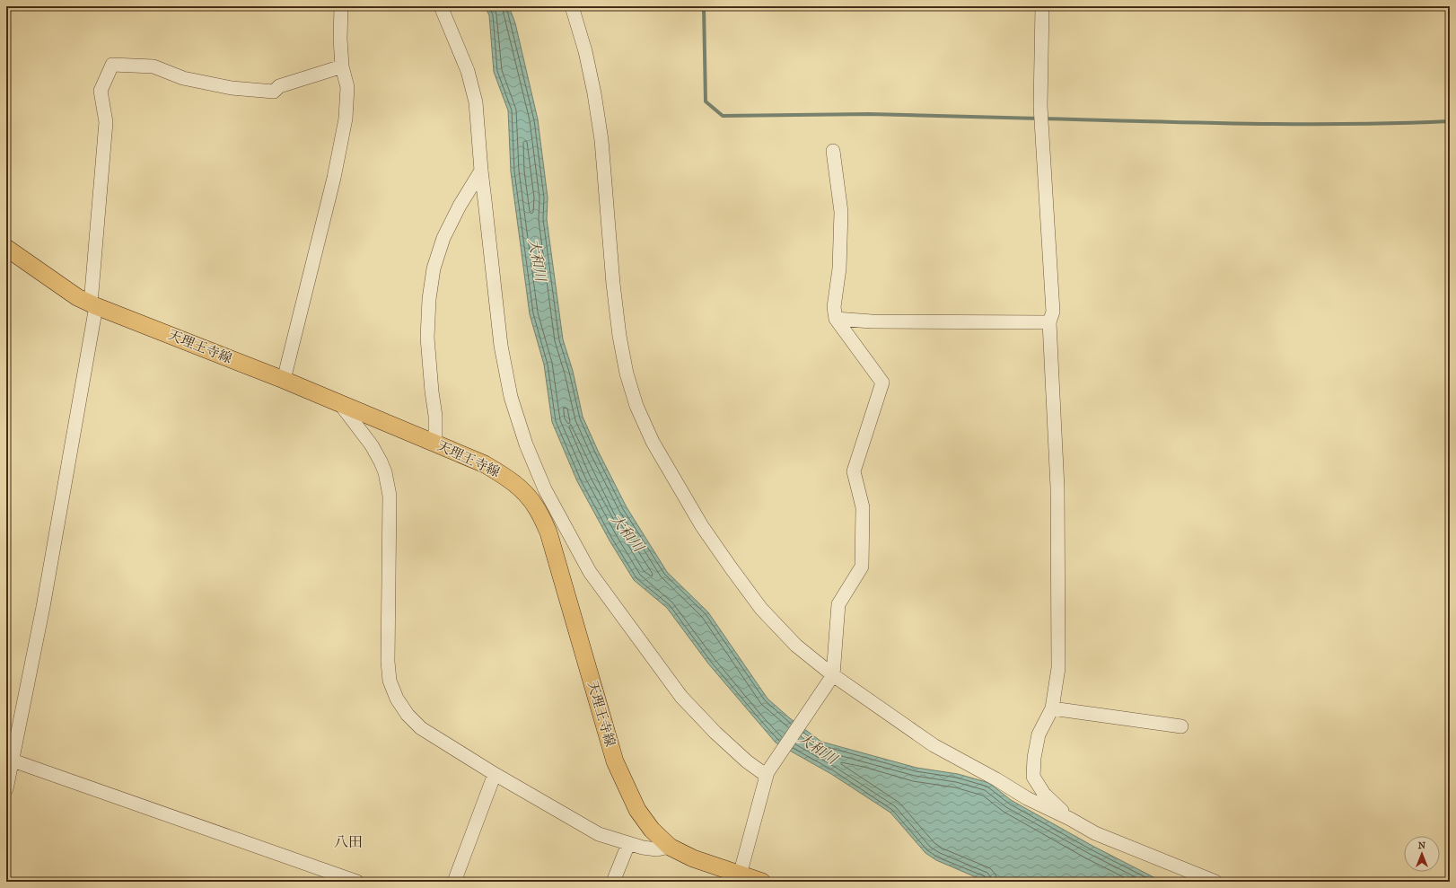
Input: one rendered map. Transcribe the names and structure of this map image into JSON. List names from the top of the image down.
{
  "streets": {
    "main road": ["天理王寺線"]
  },
  "districts": ["八田"],
  "water": ["大和川"],
  "north": "top"
}
